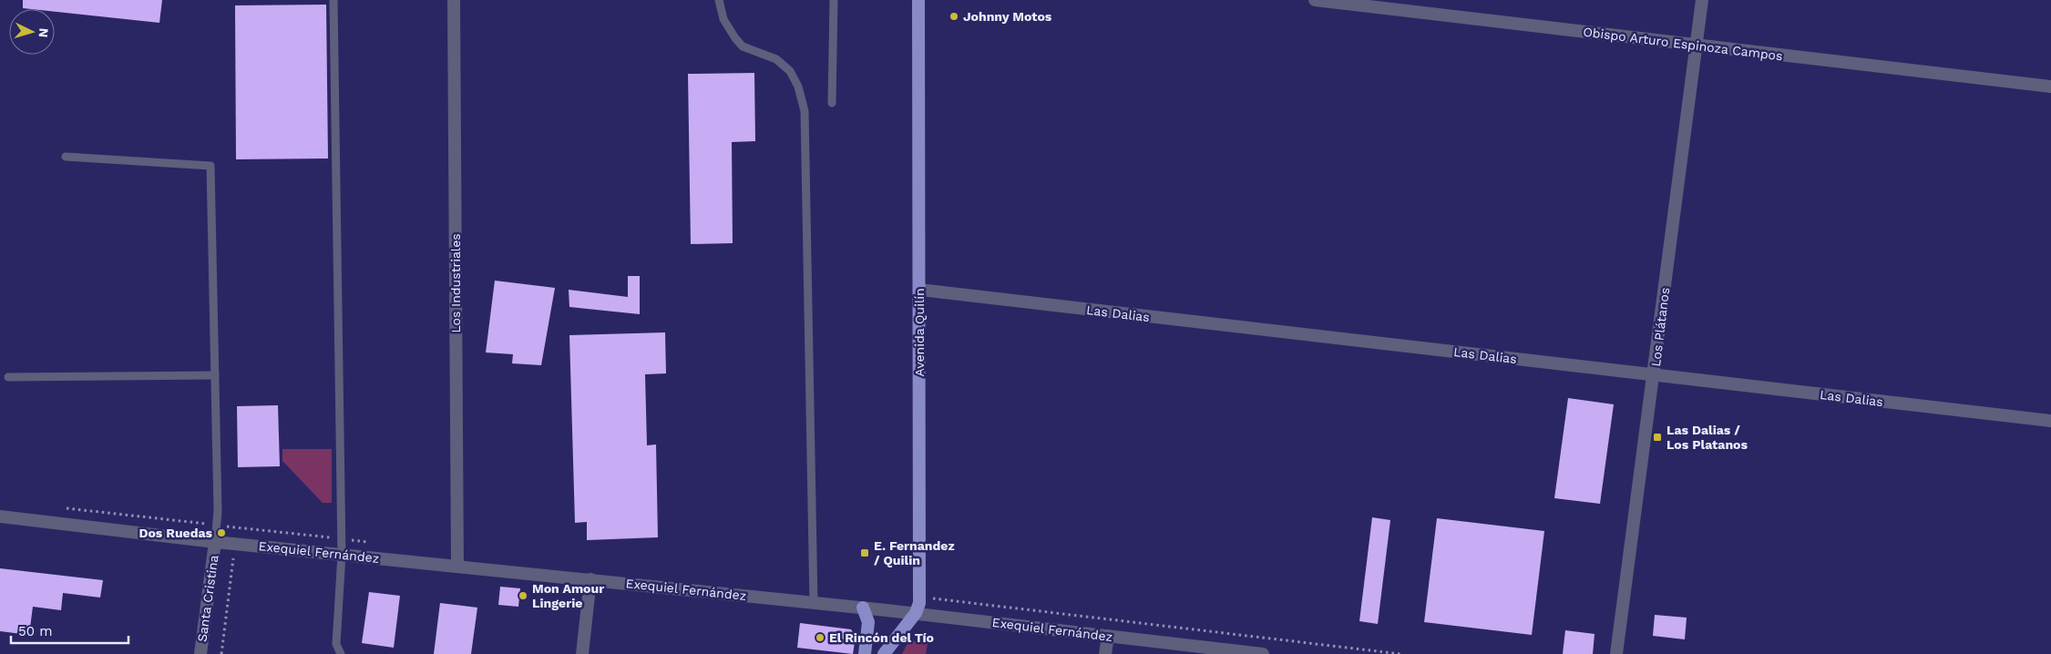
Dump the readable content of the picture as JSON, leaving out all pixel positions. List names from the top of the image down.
{
  "streets": {
    "main road": ["Avenida Quilín"],
    "street": [
      "Obispo Arturo Espinoza Campos",
      "Los Industriales",
      "Las Dalias",
      "Los Plátanos",
      "Exequiel Fernández",
      "Santa Cristina"
    ]
  },
  "crossings": [
    ["Obispo Arturo Espinoza Campos", "Los Plátanos"],
    ["Los Industriales", "Exequiel Fernández"],
    ["Las Dalias", "Los Plátanos"],
    ["Las Dalias", "Avenida Quilín"],
    ["Avenida Quilín", "Exequiel Fernández"],
    ["Exequiel Fernández", "Santa Cristina"]
  ],
  "places": {
    "other": [
      "Johnny Motos",
      "Dos Ruedas",
      "Mon Amour Lingerie",
      "El Rincón del Tío"
    ],
    "transit": ["Las Dalias / Los Platanos", "E. Fernandez / Quilin"]
  },
  "scale_bar": "50 m",
  "north": "right"
}
